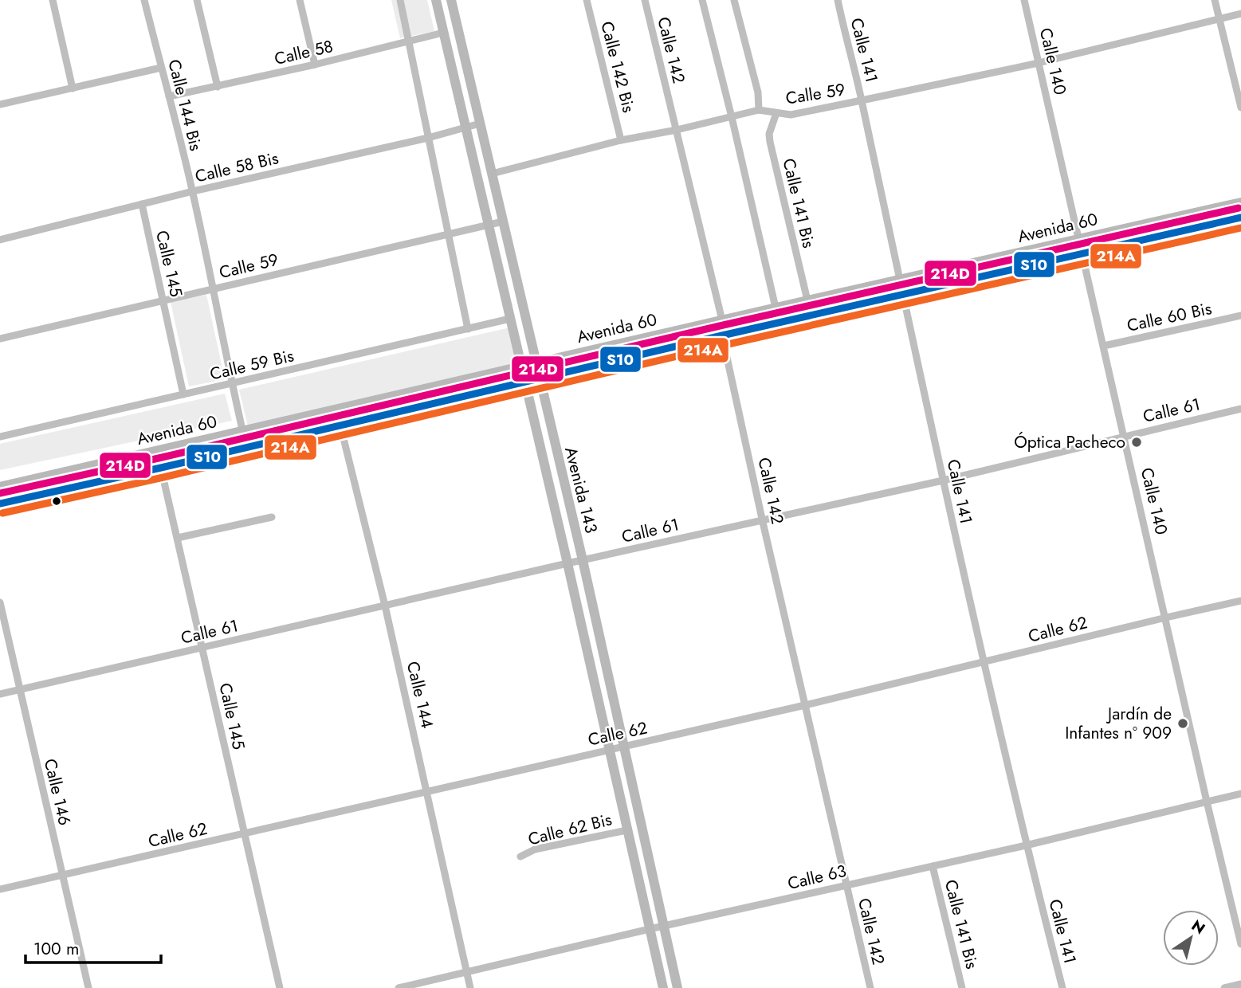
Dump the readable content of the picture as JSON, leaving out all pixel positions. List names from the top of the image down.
{
  "streets": {
    "main road": ["Avenida 60", "Avenida 143"],
    "street": [
      "Calle 142",
      "Calle 141",
      "Calle 58",
      "Calle 140",
      "Calle 142 Bis",
      "Calle 59",
      "Calle 144 Bis",
      "Calle 58 Bis",
      "Calle 141 Bis",
      "Calle 145",
      "Calle 60 Bis",
      "Calle 59 Bis",
      "Calle 61",
      "Calle 62",
      "Calle 144",
      "Calle 146",
      "Calle 62 Bis",
      "Calle 63"
    ]
  },
  "crossings": [
    ["Calle 142", "Calle 59"],
    ["Calle 142", "Avenida 60"],
    ["Calle 142", "Calle 61"],
    ["Calle 142", "Calle 62"],
    ["Calle 142", "Calle 63"],
    ["Calle 141", "Calle 59"],
    ["Calle 141", "Avenida 60"],
    ["Calle 141", "Calle 61"],
    ["Calle 141", "Calle 62"],
    ["Calle 141", "Calle 63"],
    ["Calle 58", "Calle 144 Bis"],
    ["Calle 58", "Avenida 143"],
    ["Calle 140", "Calle 59"],
    ["Calle 140", "Avenida 60"],
    ["Calle 140", "Calle 60 Bis"],
    ["Calle 140", "Calle 61"],
    ["Calle 140", "Calle 62"],
    ["Calle 140", "Calle 63"],
    ["Calle 142 Bis", "Calle 59"],
    ["Calle 59", "Calle 144 Bis"],
    ["Calle 59", "Calle 141 Bis"],
    ["Calle 59", "Calle 145"],
    ["Calle 59", "Avenida 143"],
    ["Calle 144 Bis", "Calle 58 Bis"],
    ["Calle 144 Bis", "Avenida 60"],
    ["Calle 144 Bis", "Calle 59 Bis"],
    ["Calle 58 Bis", "Calle 145"],
    ["Calle 58 Bis", "Avenida 143"],
    ["Calle 141 Bis", "Avenida 60"],
    ["Calle 141 Bis", "Calle 63"],
    ["Avenida 60", "Calle 145"],
    ["Avenida 60", "Avenida 143"],
    ["Avenida 60", "Calle 144"],
    ["Calle 145", "Calle 59 Bis"],
    ["Calle 145", "Calle 61"],
    ["Calle 145", "Calle 62"],
    ["Calle 59 Bis", "Avenida 143"],
    ["Calle 61", "Avenida 143"],
    ["Calle 61", "Calle 144"],
    ["Calle 61", "Calle 146"],
    ["Avenida 143", "Calle 62"],
    ["Avenida 143", "Calle 62 Bis"],
    ["Avenida 143", "Calle 63"],
    ["Calle 62", "Calle 144"],
    ["Calle 62", "Calle 146"],
    ["Calle 144", "Calle 63"]
  ],
  "places": ["Óptica Pacheco", "Jardín de Infantes n° 909"],
  "lines": ["transit line 214D", "transit line S10", "transit line 214A"],
  "scale_bar": "100 m",
  "north": "top right"
}
